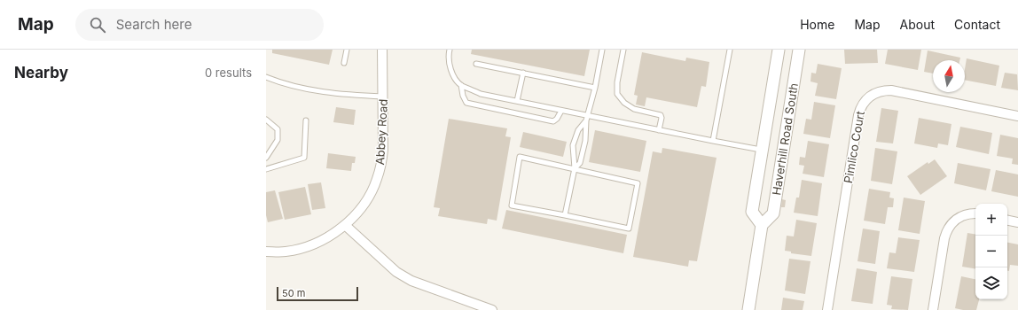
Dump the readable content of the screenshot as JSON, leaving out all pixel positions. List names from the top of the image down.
{
  "streets": {
    "street": ["Abbey Road", "Haverhill Road South", "Pimlico Court"]
  },
  "scale_bar": "50 m",
  "north": "top",
  "page": {
    "header": "Map",
    "search": "Search here",
    "nav": [
      "Home",
      "Map",
      "About",
      "Contact"
    ],
    "heading": ["Nearby", "0 results"],
    "map_buttons": ["+", "−"],
    "scale": "50 m"
  }
}
